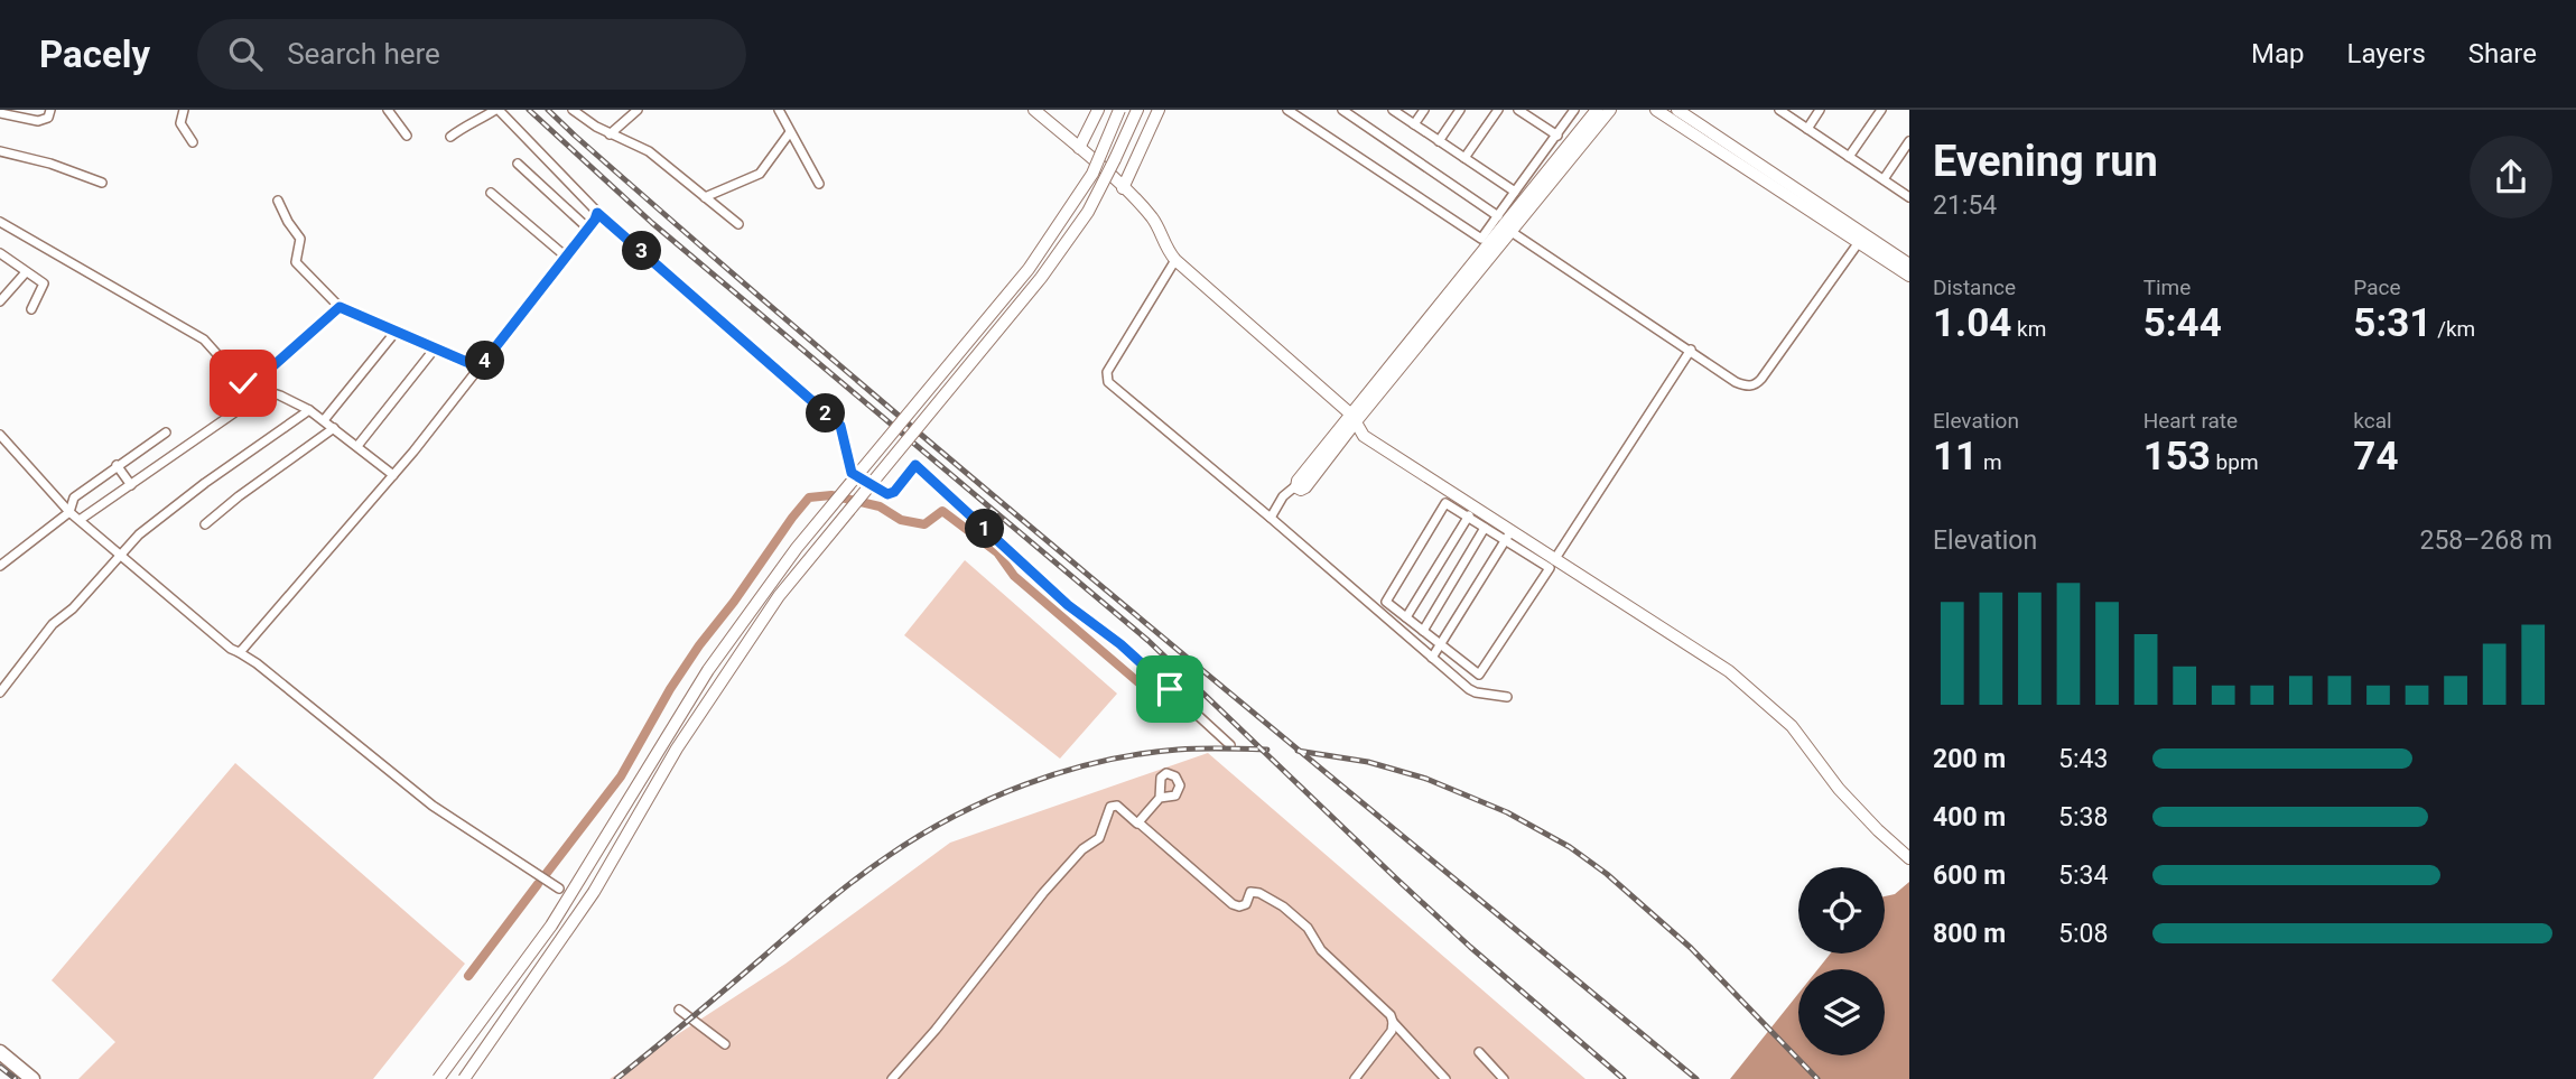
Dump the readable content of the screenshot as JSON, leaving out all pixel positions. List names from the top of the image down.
{
  "page": {
    "header": "Pacely",
    "search": "Search here",
    "nav": ["Map", "Layers", "Share"],
    "heading": ["Evening run", "21:54"],
    "pins": [
      "3",
      "4",
      "2",
      "1"
    ],
    "stats": [
      ["Distance", "1.04 km"],
      ["Time", "5:44"],
      ["Pace", "5:31 /km"],
      ["Elevation", "11 m"],
      ["Heart rate", "153 bpm"],
      ["kcal", "74"]
    ],
    "chart": ["Elevation", "258–268 m"],
    "list": [
      {
        "name": "200 m",
        "note": "5:43"
      },
      {
        "name": "400 m",
        "note": "5:38"
      },
      {
        "name": "600 m",
        "note": "5:34"
      },
      {
        "name": "800 m",
        "note": "5:08"
      }
    ]
  }
}
